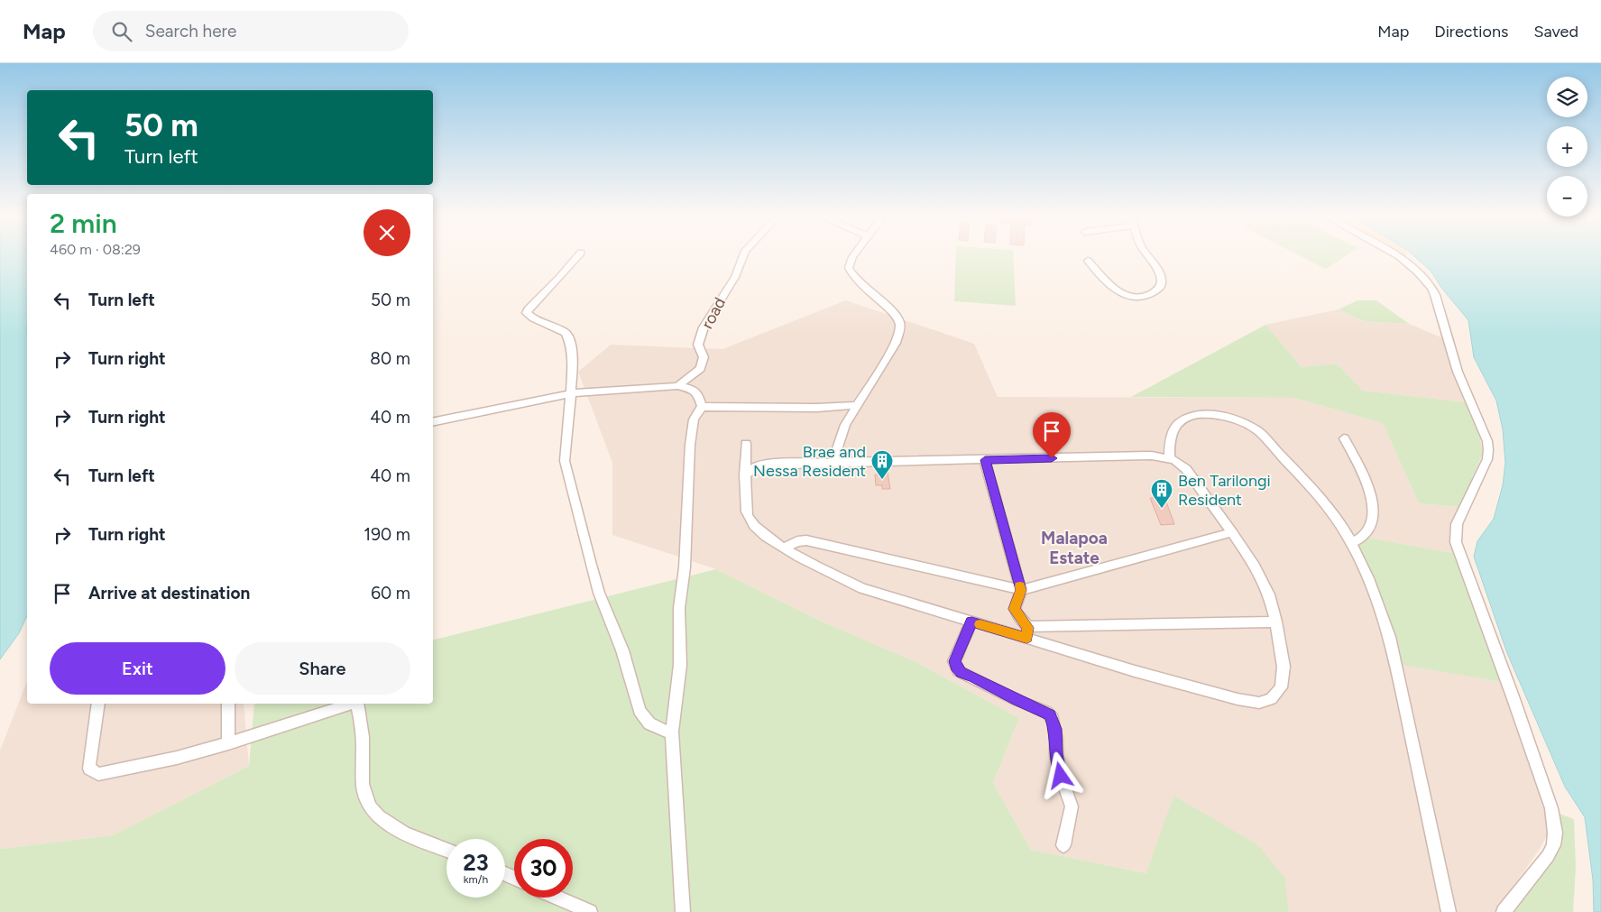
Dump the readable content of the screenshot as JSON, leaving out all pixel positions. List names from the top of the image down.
{
  "streets": {
    "street": ["road"]
  },
  "districts": ["Malapoa Estate"],
  "places": {
    "building": ["Brae and Nessa Resident", "Ben Tarilongi Resident"]
  },
  "page": {
    "header": "Map",
    "search": "Search here",
    "nav": ["Map", "Directions", "Saved"],
    "map_buttons": ["+", "−"],
    "turn": ["50 m", "Turn left"],
    "heading": ["2 min", "460 m · 08:29"],
    "list": [
      {
        "name": "Turn left",
        "value": "50 m"
      },
      {
        "name": "Turn right",
        "value": "80 m"
      },
      {
        "name": "Turn right",
        "value": "40 m"
      },
      {
        "name": "Turn left",
        "value": "40 m"
      },
      {
        "name": "Turn right",
        "value": "190 m"
      },
      {
        "name": "Arrive at destination",
        "value": "60 m"
      }
    ],
    "buttons": ["Exit", "Share"],
    "speed": "23 km/h",
    "limit": "30"
  }
}
